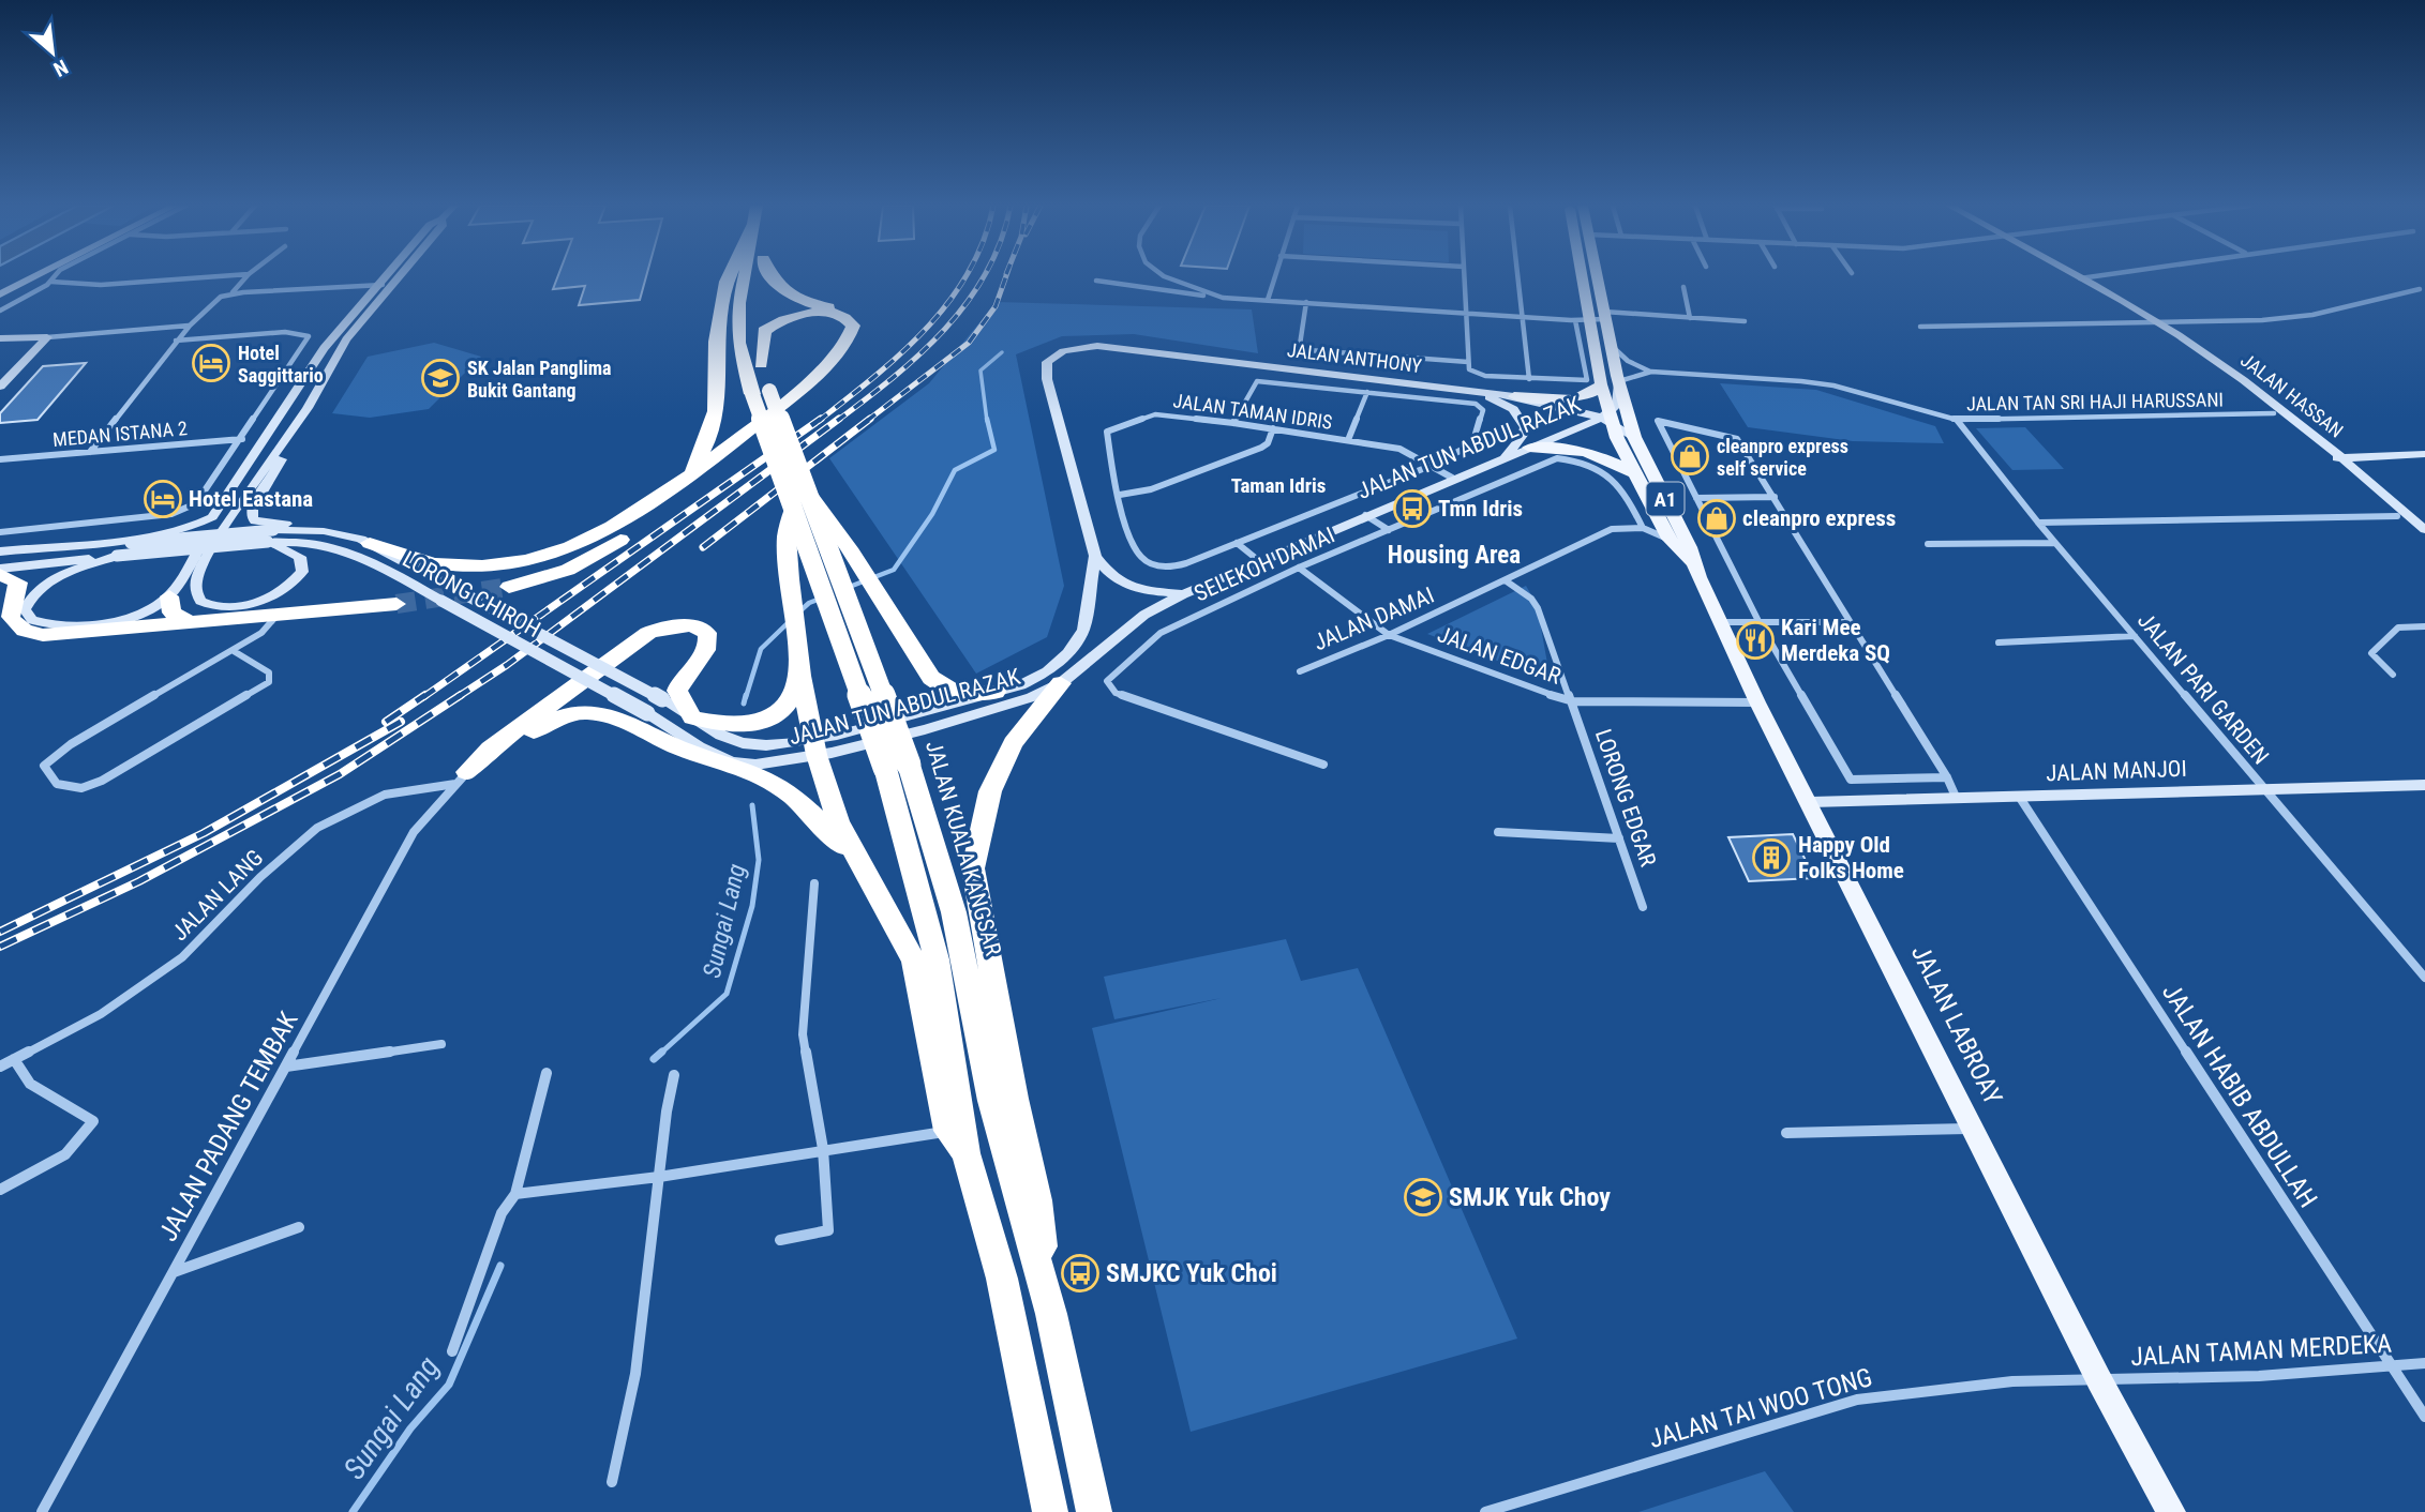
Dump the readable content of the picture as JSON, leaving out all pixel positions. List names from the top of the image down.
{
  "streets": {
    "highway": ["JALAN KUALA KANGSAR"],
    "main road": [
      "JALAN ANTHONY",
      "JALAN HASSAN",
      "JALAN TUN ABDUL RAZAK",
      "A1",
      "LORONG CHIROH",
      "JALAN MANJOI",
      "JALAN LABROAY"
    ],
    "street": [
      "JALAN TAN SRI HAJI HARUSSANI",
      "JALAN TAMAN IDRIS",
      "MEDAN ISTANA 2",
      "SELEKOH DAMAI",
      "JALAN DAMAI",
      "JALAN EDGAR",
      "JALAN PARI GARDEN",
      "LORONG EDGAR",
      "JALAN LANG",
      "JALAN HABIB ABDULLAH",
      "JALAN PADANG TEMBAK",
      "JALAN TAMAN MERDEKA",
      "JALAN TAI WOO TONG"
    ]
  },
  "crossings": [
    ["JALAN ANTHONY", "JALAN TUN ABDUL RAZAK"],
    ["JALAN HASSAN", "JALAN TAN SRI HAJI HARUSSANI"],
    ["JALAN TAN SRI HAJI HARUSSANI", "JALAN TUN ABDUL RAZAK"],
    ["JALAN TAN SRI HAJI HARUSSANI", "JALAN PARI GARDEN"],
    ["JALAN TAMAN IDRIS", "JALAN TUN ABDUL RAZAK"],
    ["JALAN TUN ABDUL RAZAK", "LORONG CHIROH"],
    ["JALAN TUN ABDUL RAZAK", "JALAN DAMAI"],
    ["JALAN TUN ABDUL RAZAK", "JALAN LABROAY"],
    ["SELEKOH DAMAI", "JALAN DAMAI"],
    ["SELEKOH DAMAI", "JALAN EDGAR"],
    ["JALAN DAMAI", "JALAN EDGAR"],
    ["JALAN DAMAI", "LORONG EDGAR"],
    ["JALAN EDGAR", "LORONG EDGAR"],
    ["JALAN EDGAR", "JALAN LABROAY"],
    ["JALAN PARI GARDEN", "JALAN MANJOI"],
    ["JALAN MANJOI", "JALAN LABROAY"],
    ["JALAN MANJOI", "JALAN HABIB ABDULLAH"],
    ["JALAN LANG", "JALAN PADANG TEMBAK"],
    ["JALAN LABROAY", "JALAN TAMAN MERDEKA"],
    ["JALAN LABROAY", "JALAN TAI WOO TONG"],
    ["JALAN HABIB ABDULLAH", "JALAN TAMAN MERDEKA"],
    ["JALAN TAMAN MERDEKA", "JALAN TAI WOO TONG"]
  ],
  "districts": ["Taman Idris", "Housing Area"],
  "water": ["Sungai Lang"],
  "places": {
    "hotel": ["Hotel Saggittario", "Hotel Eastana"],
    "school or university": ["SK Jalan Panglima Bukit Gantang", "SMJK Yuk Choy"],
    "shop": ["cleanpro express self service", "cleanpro express"],
    "bus stop": ["Tmn Idris", "SMJKC Yuk Choi"],
    "restaurant": ["Kari Mee Merdeka SQ"],
    "building": ["Happy Old Folks Home"]
  },
  "north": "bottom right"
}
